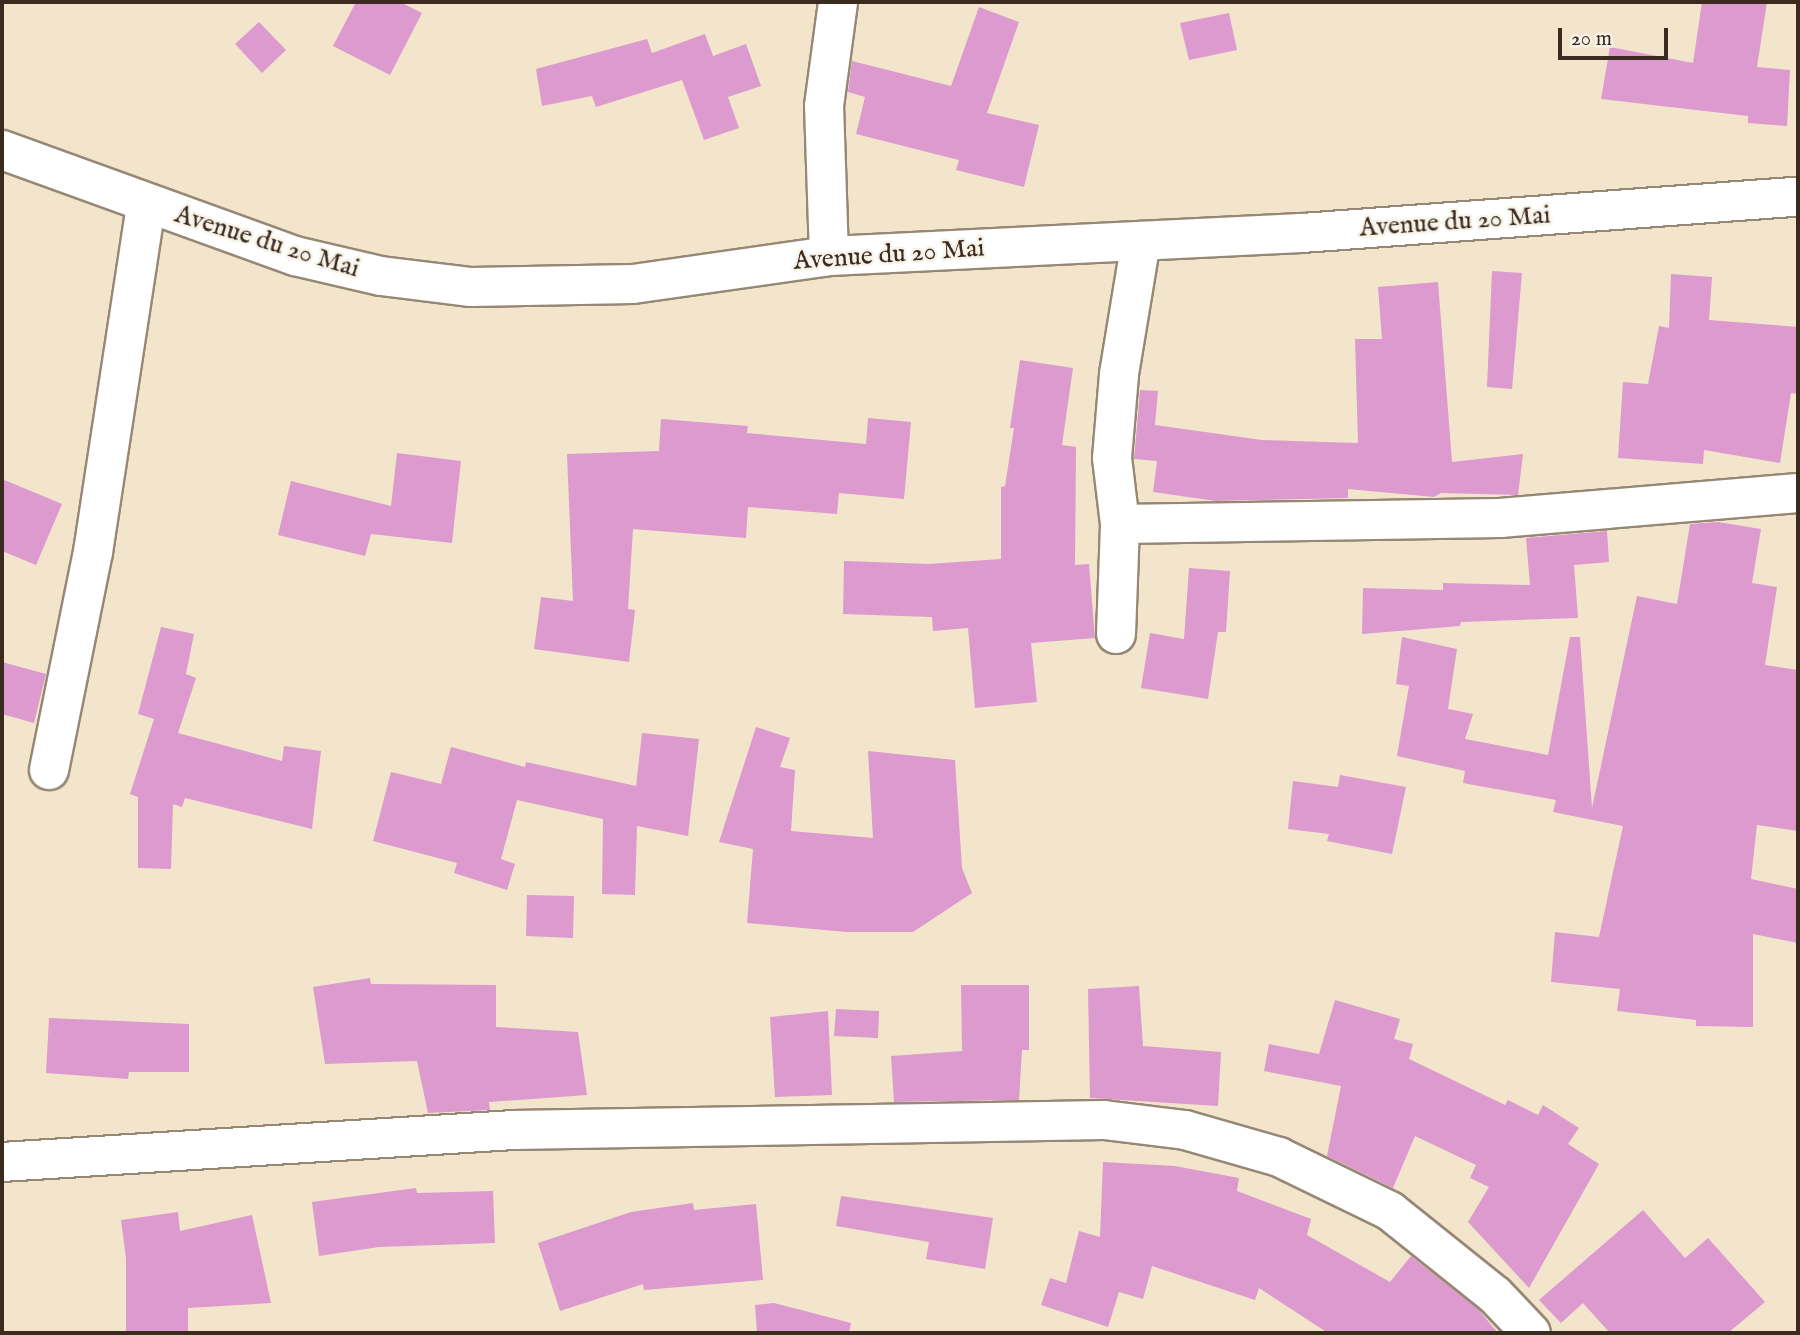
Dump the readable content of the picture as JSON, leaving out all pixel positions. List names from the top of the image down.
{
  "streets": {
    "street": ["Avenue du 20 Mai"]
  },
  "scale_bar": "20 m"
}
